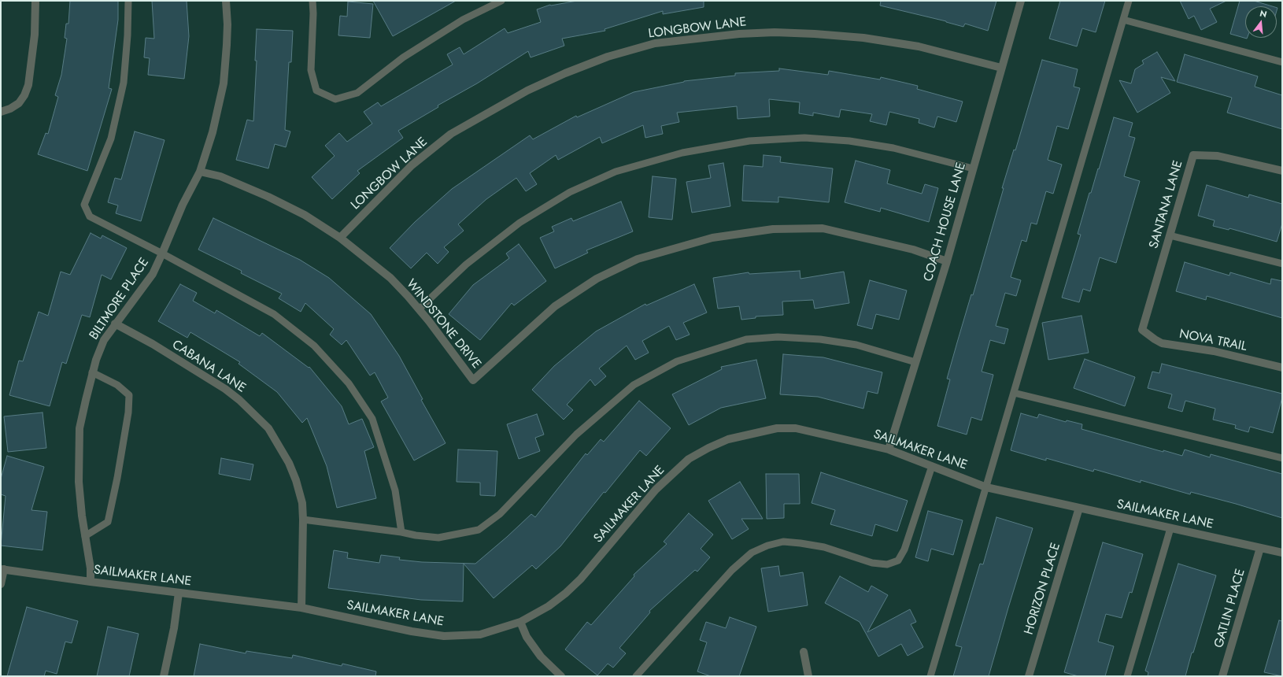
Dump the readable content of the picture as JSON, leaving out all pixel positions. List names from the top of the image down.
{
  "streets": {
    "street": [
      "LONGBOW LANE",
      "SANTANA LANE",
      "COACH HOUSE LANE",
      "BILTMORE PLACE",
      "WINDSTONE DRIVE",
      "NOVA TRAIL",
      "CABANA LANE",
      "SAILMAKER LANE",
      "HORIZON PLACE",
      "GATLIN PLACE"
    ]
  },
  "crossings": [
    ["LONGBOW LANE", "COACH HOUSE LANE"],
    ["LONGBOW LANE", "WINDSTONE DRIVE"],
    ["SANTANA LANE", "NOVA TRAIL"],
    ["COACH HOUSE LANE", "WINDSTONE DRIVE"],
    ["COACH HOUSE LANE", "SAILMAKER LANE"],
    ["BILTMORE PLACE", "WINDSTONE DRIVE"],
    ["BILTMORE PLACE", "CABANA LANE"],
    ["BILTMORE PLACE", "SAILMAKER LANE"],
    ["CABANA LANE", "SAILMAKER LANE"],
    ["SAILMAKER LANE", "HORIZON PLACE"],
    ["SAILMAKER LANE", "GATLIN PLACE"]
  ],
  "north": "top"
}
